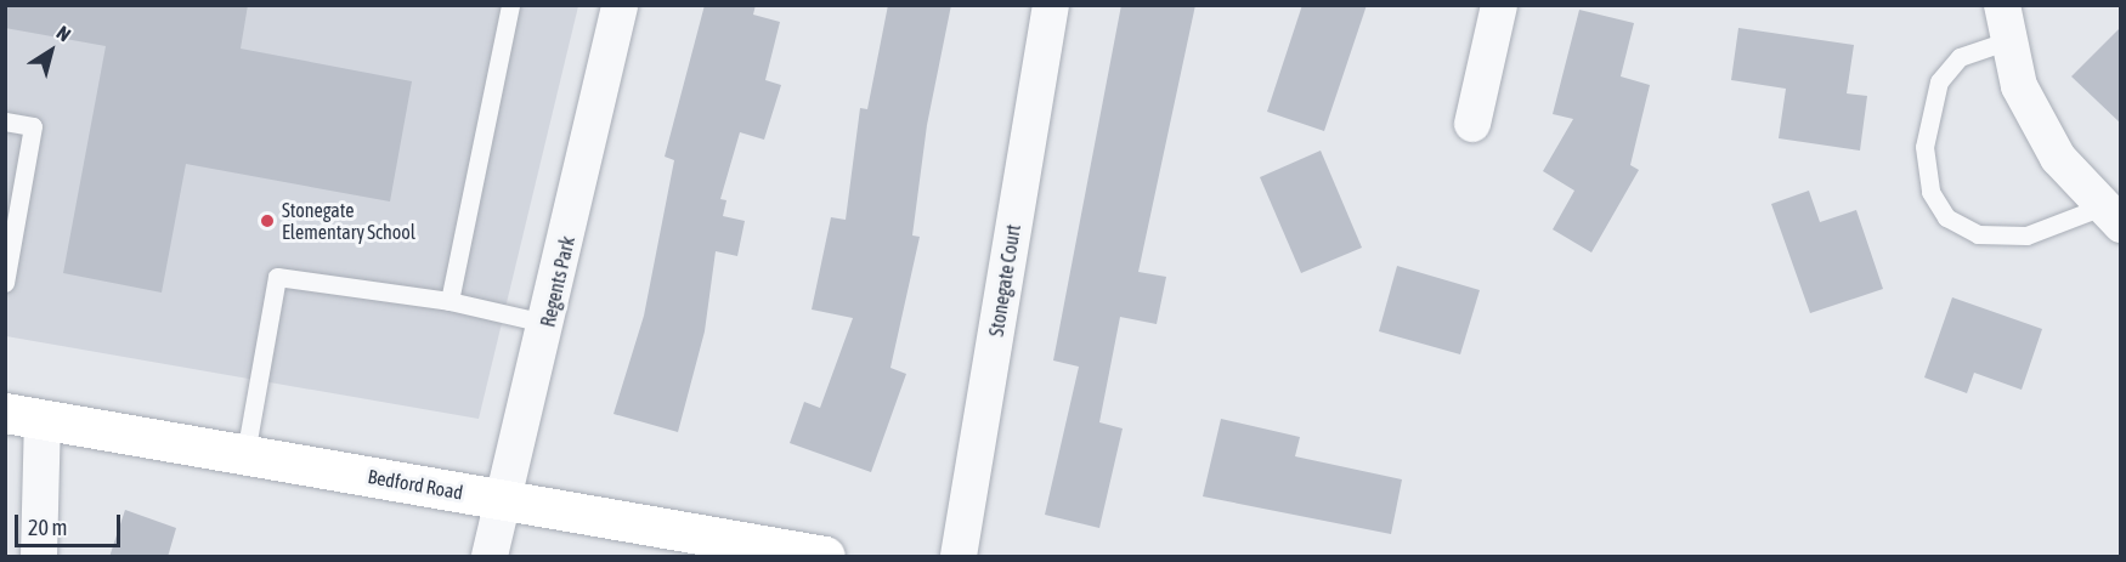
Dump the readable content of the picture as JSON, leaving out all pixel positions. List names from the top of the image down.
{
  "streets": {
    "main road": ["Bedford Road"],
    "street": ["Stonegate Court", "Regents Park"]
  },
  "crossings": [
    ["Regents Park", "Bedford Road"]
  ],
  "places": ["Stonegate Elementary School"],
  "scale_bar": "20 m",
  "north": "top right"
}
